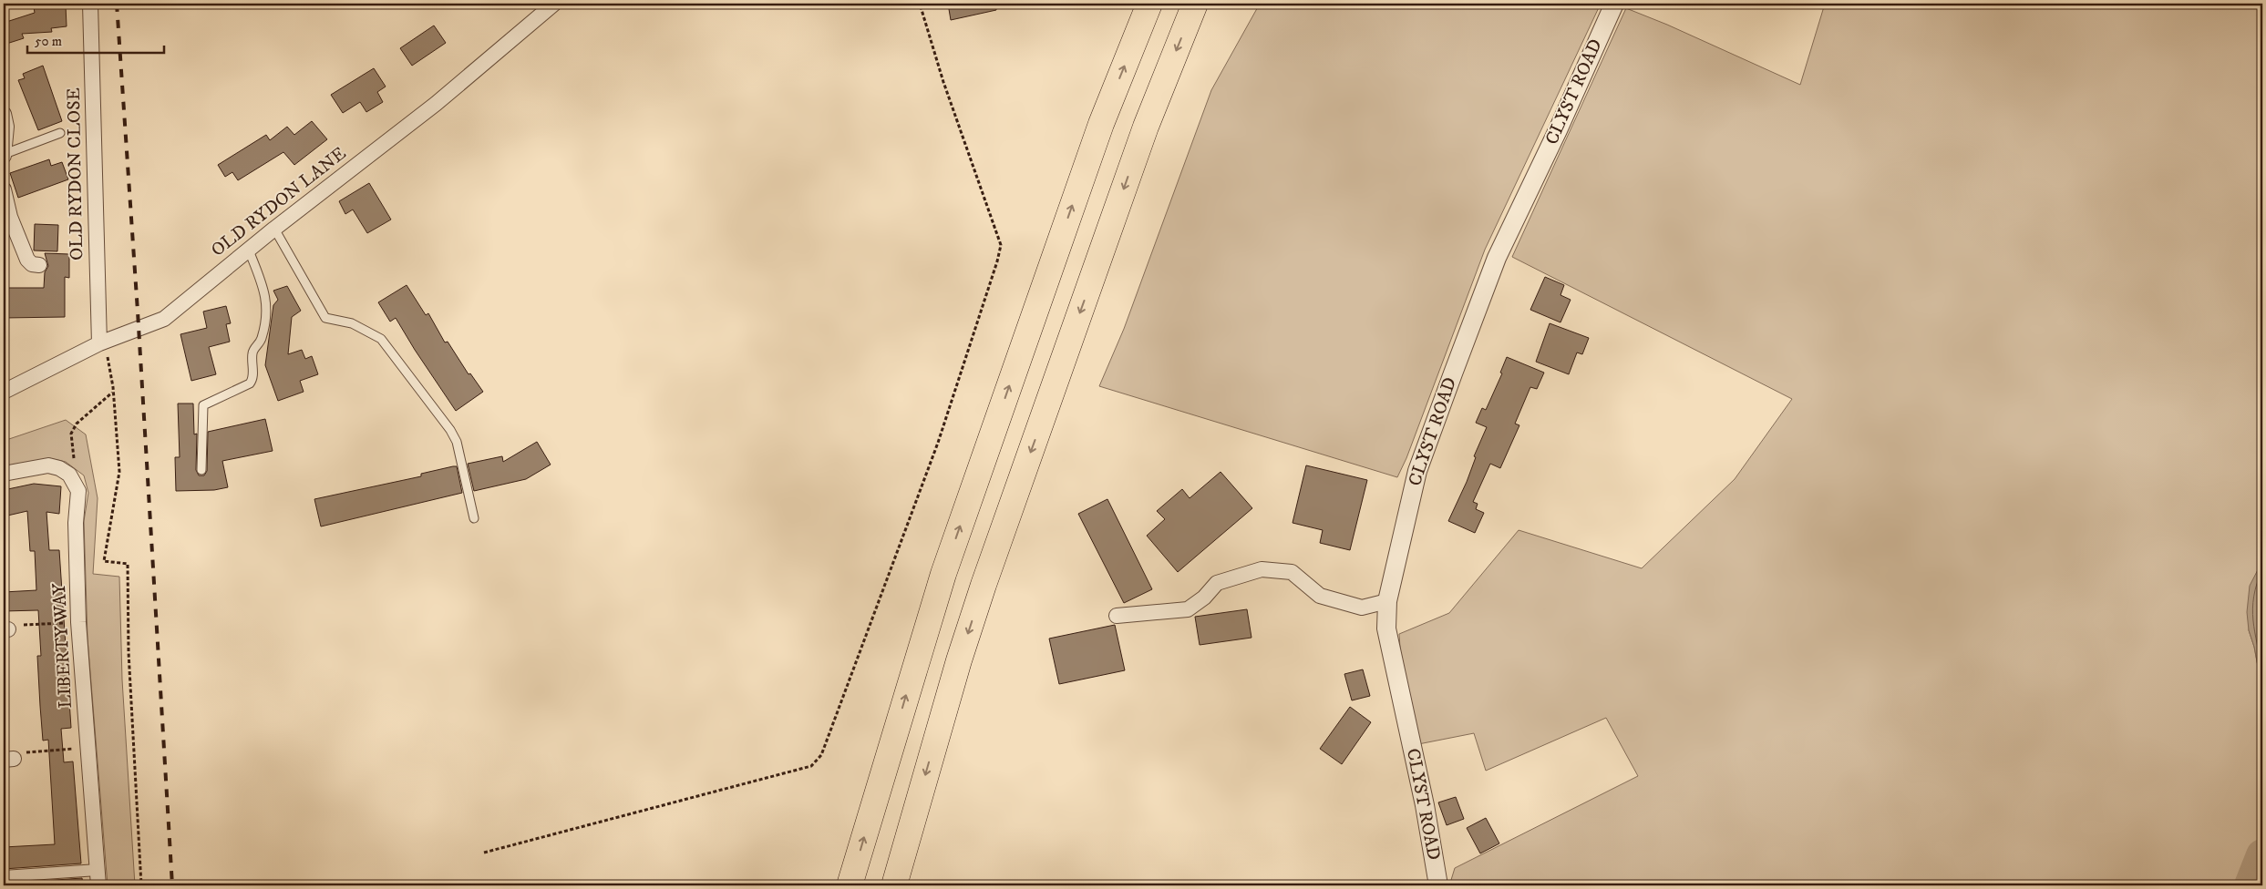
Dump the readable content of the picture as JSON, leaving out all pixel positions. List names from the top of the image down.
{
  "streets": {
    "street": [
      "CLYST ROAD",
      "OLD RYDON CLOSE",
      "OLD RYDON LANE",
      "LIBERTY WAY"
    ]
  },
  "crossings": [
    ["OLD RYDON CLOSE", "OLD RYDON LANE"]
  ],
  "scale_bar": "50 m"
}
